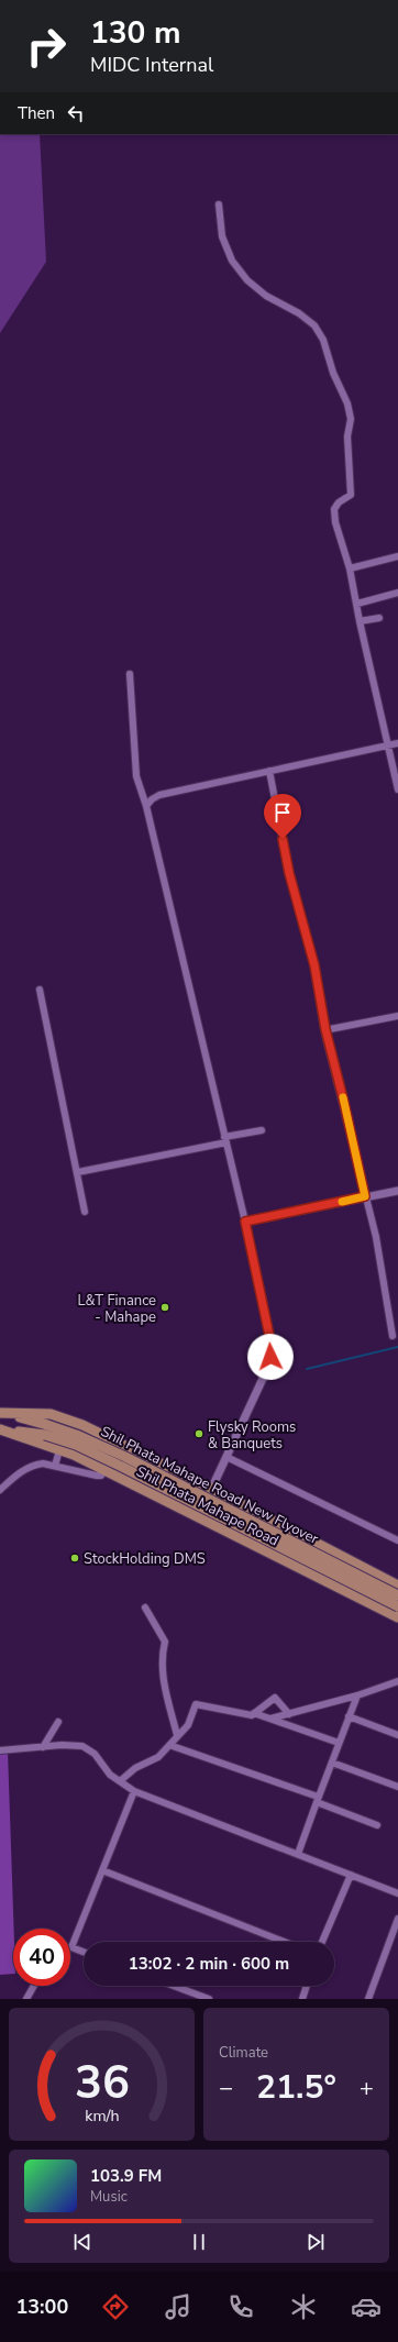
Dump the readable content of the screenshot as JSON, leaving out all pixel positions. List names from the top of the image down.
{
  "streets": {
    "main road": ["Shil Phata Mahape Road New Flyover", "Shil Phata Mahape Road"]
  },
  "crossings": [
    ["Shil Phata Mahape Road New Flyover", "Shil Phata Mahape Road"]
  ],
  "places": ["L&T Finance - Mahape", "Flysky Rooms & Banquets", "StockHolding DMS"],
  "page": {
    "turn": ["130 m", "MIDC Internal"],
    "then": "Then",
    "limit": "40",
    "trip": "13:02 · 2 min · 600 m",
    "tile": "Climate",
    "heat": ["−", "21.5°", "+"],
    "song": ["103.9 FM", "Music"],
    "tabs": "13:00",
    "gauge": ["36", "km/h"]
  }
}
